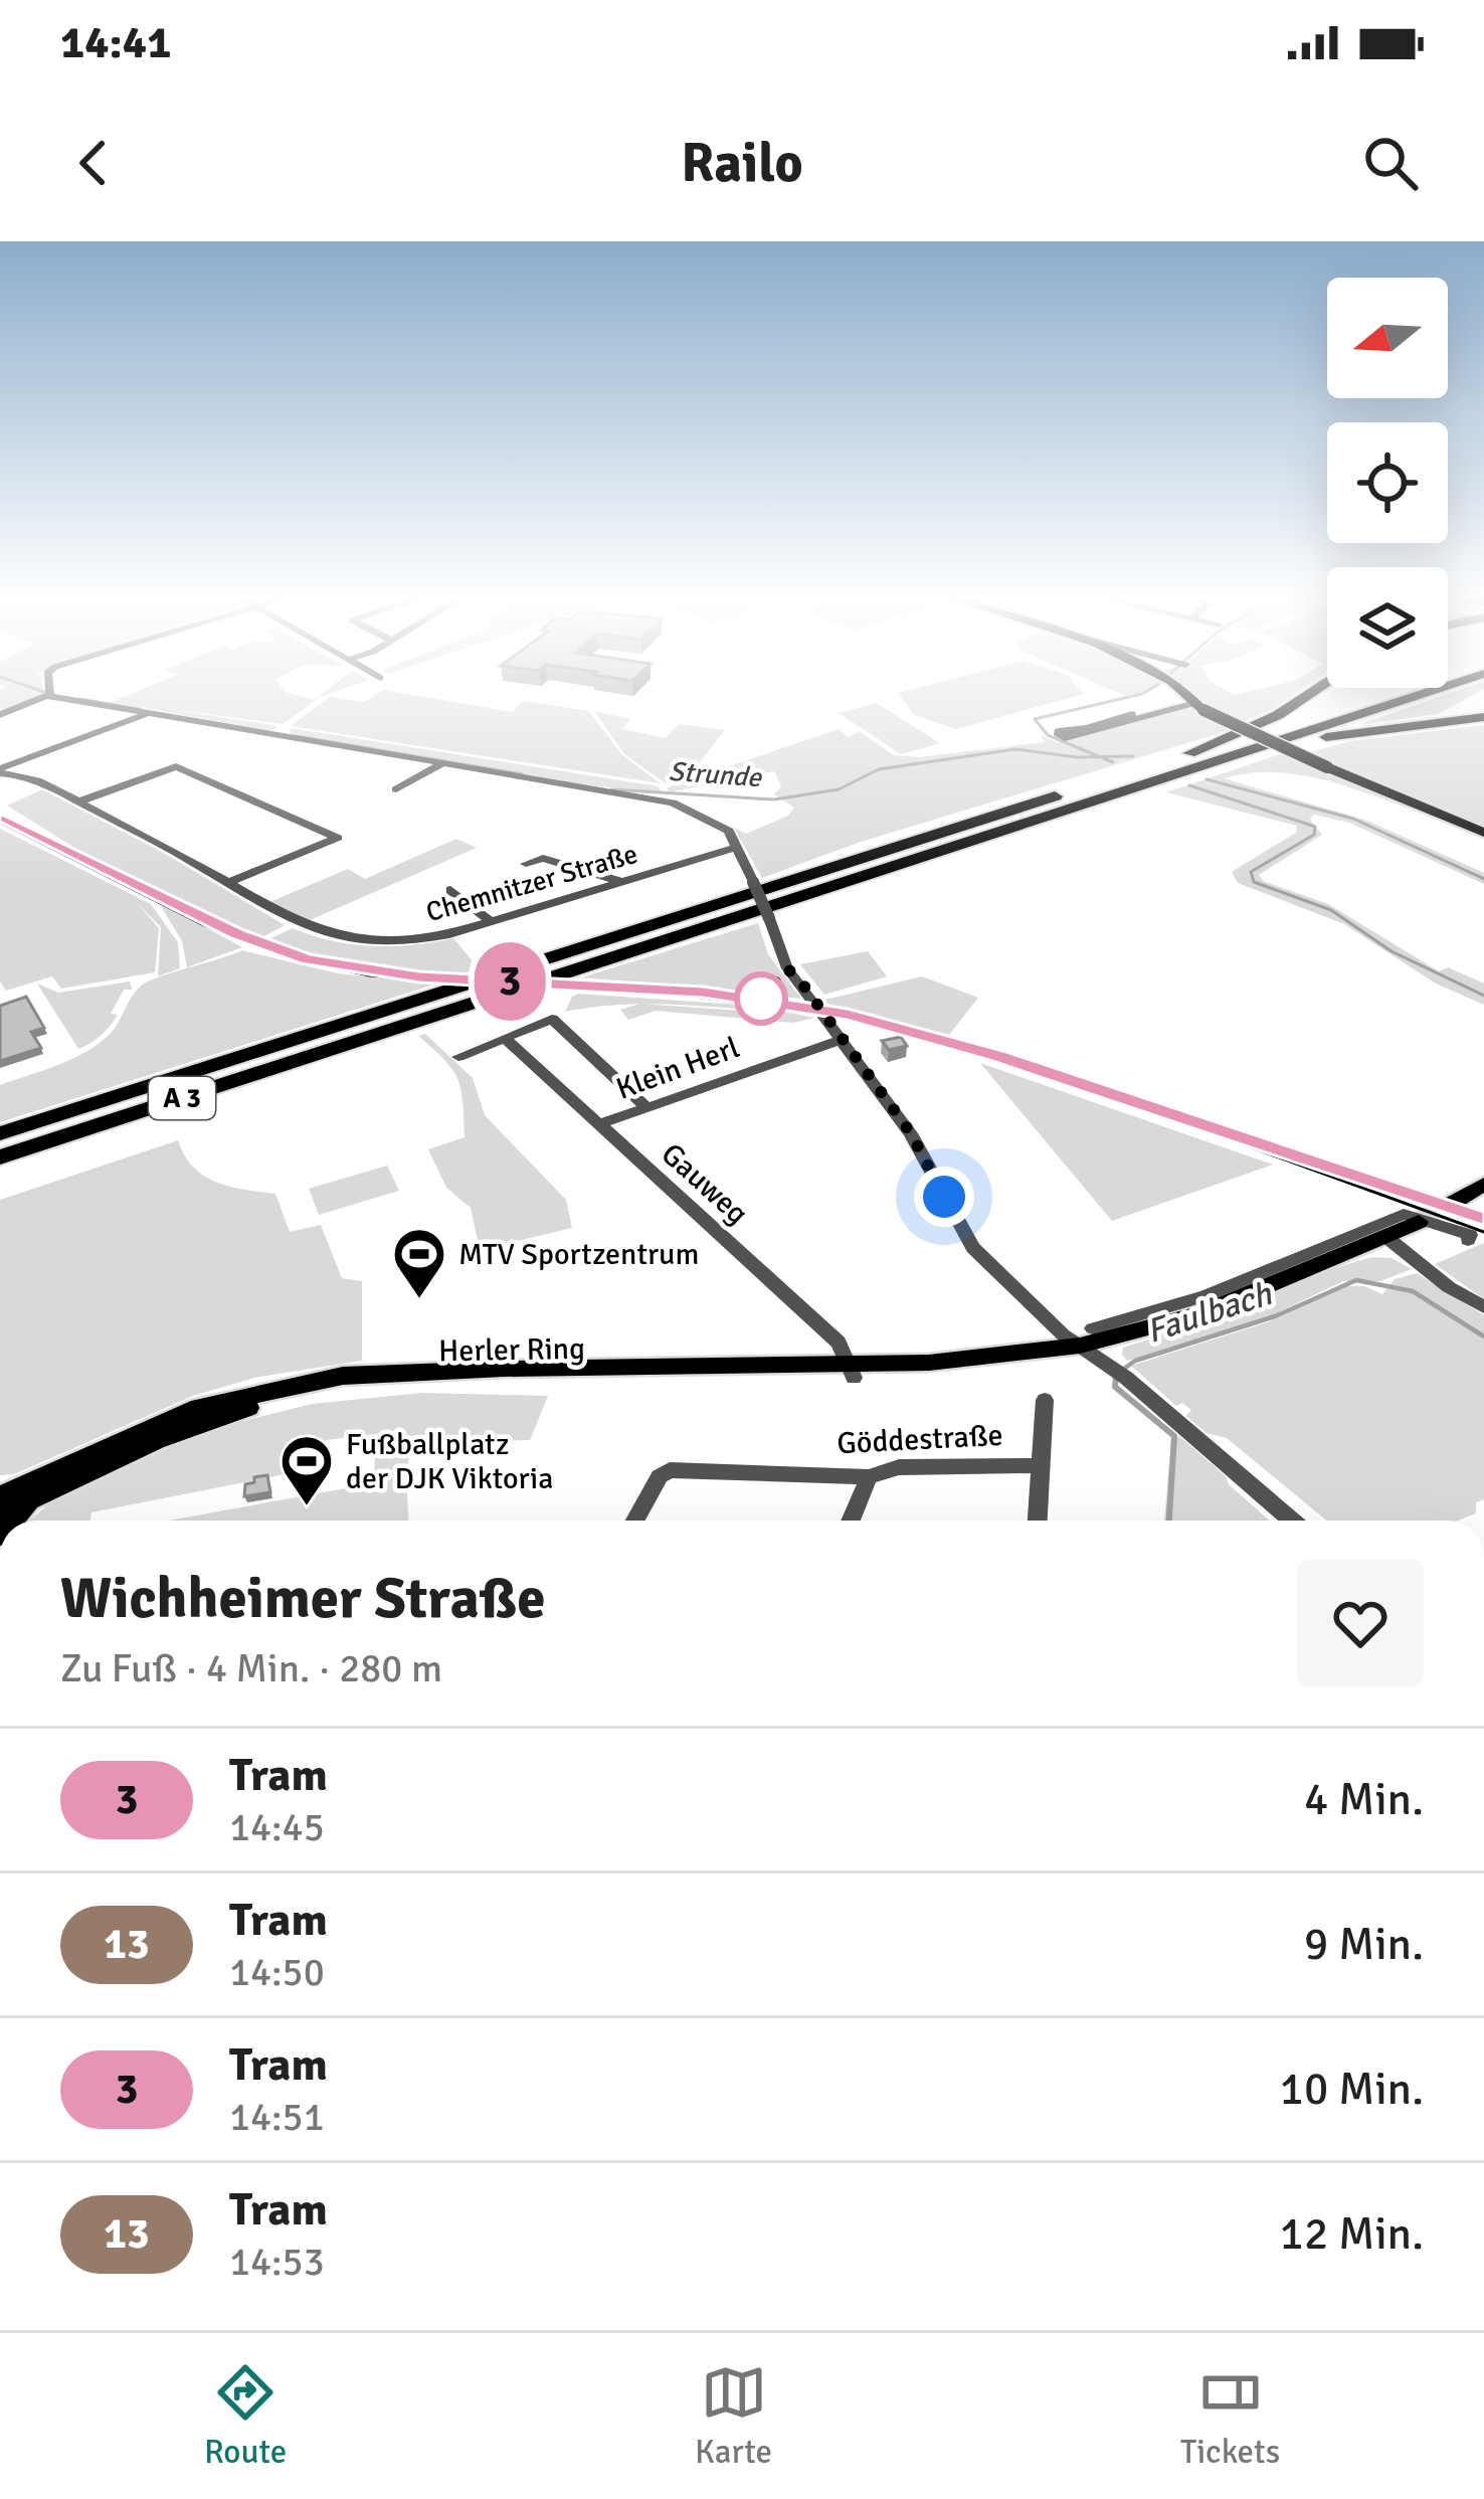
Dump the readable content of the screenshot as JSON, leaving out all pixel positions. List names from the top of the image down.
{
  "streets": {
    "highway": ["A 3"],
    "main road": ["Herler Ring"],
    "street": [
      "Chemnitzer Straße",
      "Klein Herl",
      "Gauweg",
      "Göddestraße"
    ]
  },
  "crossings": [
    ["Klein Herl", "Gauweg"],
    ["Gauweg", "Herler Ring"]
  ],
  "water": ["Strunde", "Faulbach"],
  "places": {
    "sports": ["MTV Sportzentrum", "Fußballplatz der DJK Viktoria"]
  },
  "lines": ["tram line 3"],
  "north": "left",
  "page": {
    "status": "14:41",
    "header": "Railo",
    "on_map": "3",
    "heading": ["Wichheimer Straße", "Zu Fuß · 4 Min. · 280 m"],
    "list": [
      {
        "mark": "3",
        "name": "Tram",
        "note": "14:45",
        "value": "4 Min."
      },
      {
        "mark": "13",
        "name": "Tram",
        "note": "14:50",
        "value": "9 Min."
      },
      {
        "mark": "3",
        "name": "Tram",
        "note": "14:51",
        "value": "10 Min."
      },
      {
        "mark": "13",
        "name": "Tram",
        "note": "14:53",
        "value": "12 Min."
      }
    ],
    "tabs": ["Route", "Karte", "Tickets"]
  }
}
